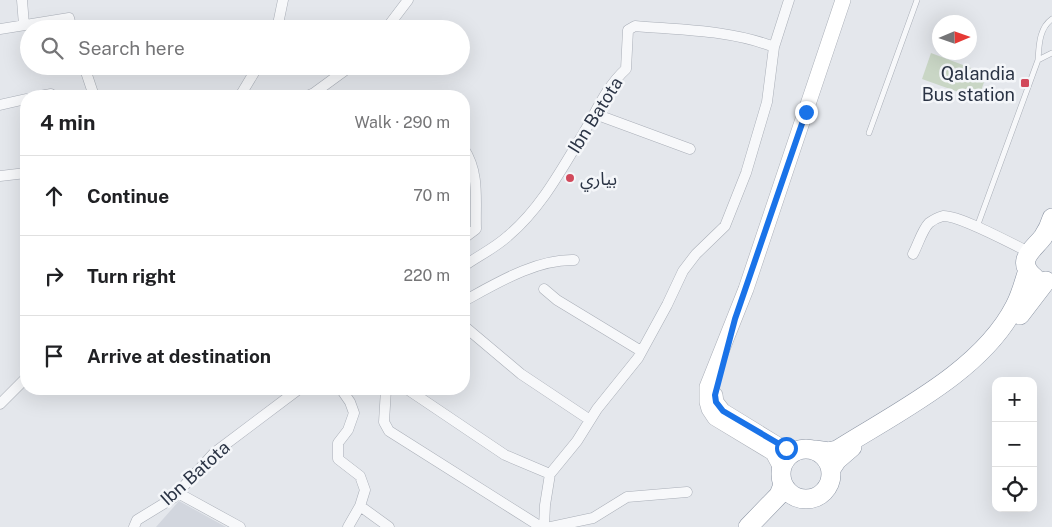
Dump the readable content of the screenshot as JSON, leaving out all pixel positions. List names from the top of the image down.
{
  "streets": {
    "street": ["Ibn Batota"]
  },
  "places": {
    "transit": ["Qalandia Bus station"],
    "other": ["بياري"]
  },
  "north": "right",
  "page": {
    "search": "Search here",
    "heading": ["4 min", "Walk · 290 m"],
    "list": [
      ["Continue", "70 m"],
      ["Turn right", "220 m"],
      "Arrive at destination"
    ],
    "map_buttons": ["+", "−"]
  }
}
